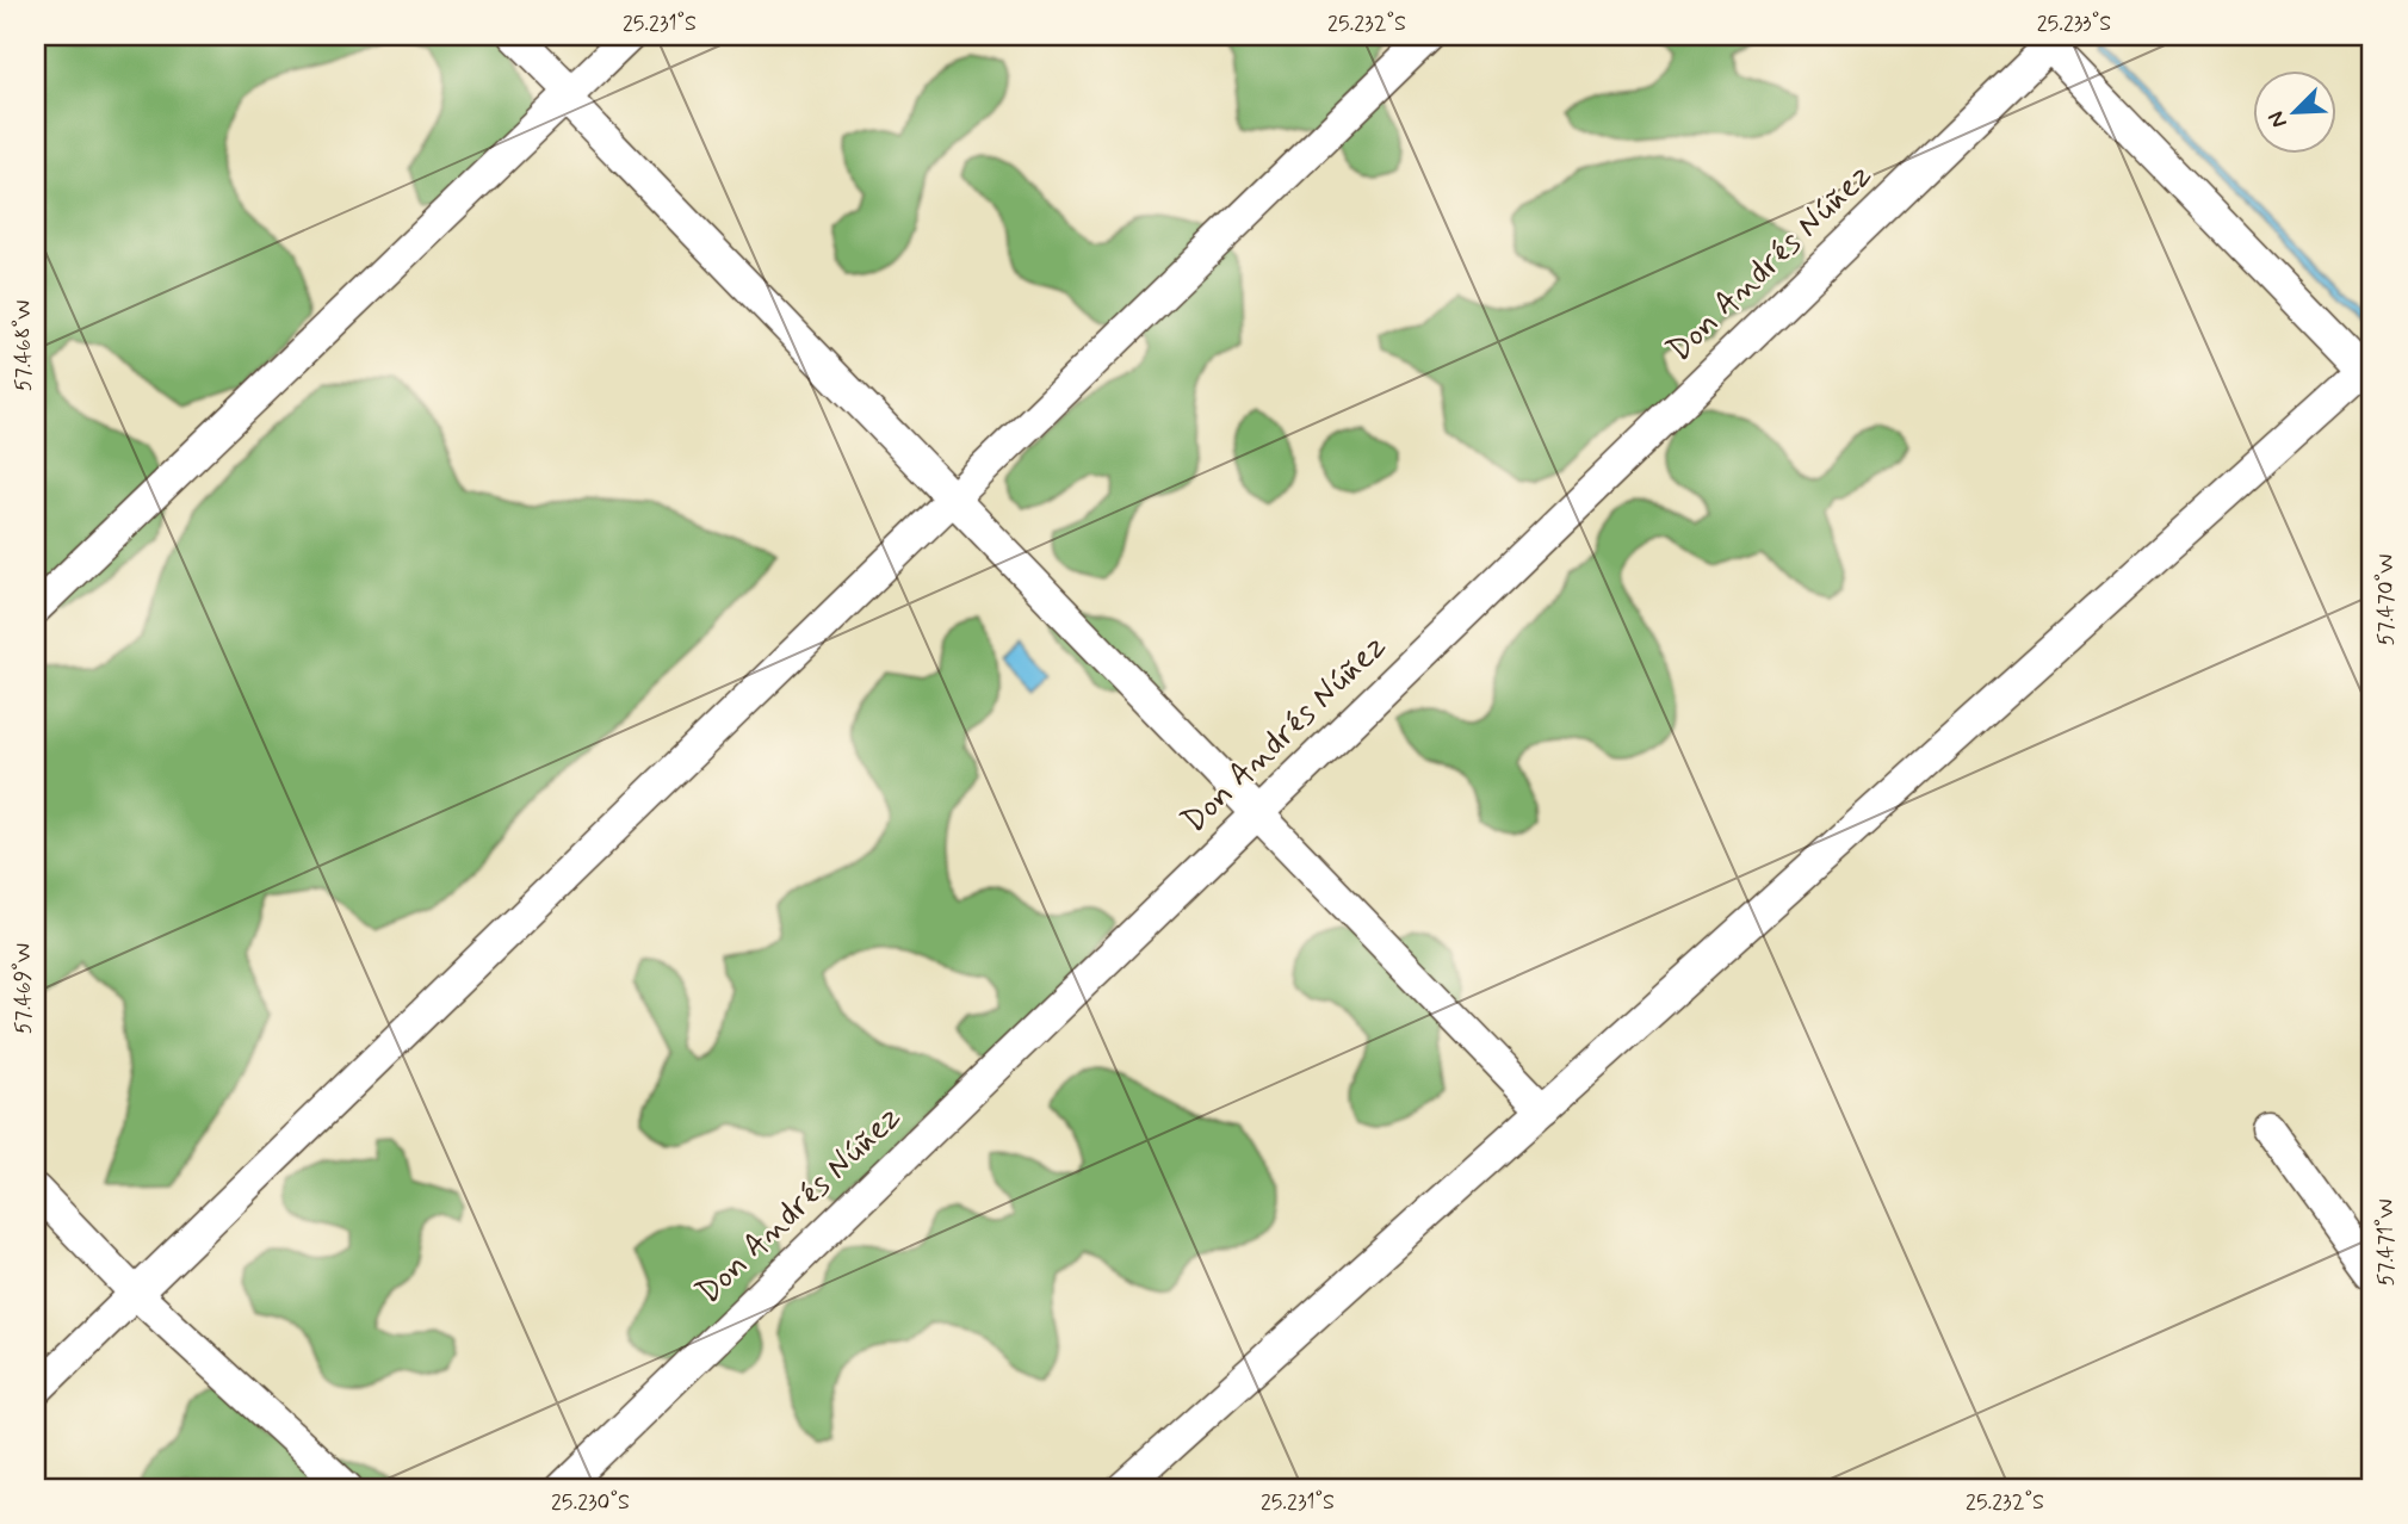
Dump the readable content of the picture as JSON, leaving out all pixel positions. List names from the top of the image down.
{
  "streets": {
    "street": ["Don Andrés Núñez"]
  },
  "north": "bottom left",
  "coordinates": [
    "25.231°S",
    "25.232°S",
    "25.233°S",
    "57.468°W",
    "57.470°W",
    "57.469°W",
    "57.471°W",
    "25.230°S"
  ]
}
